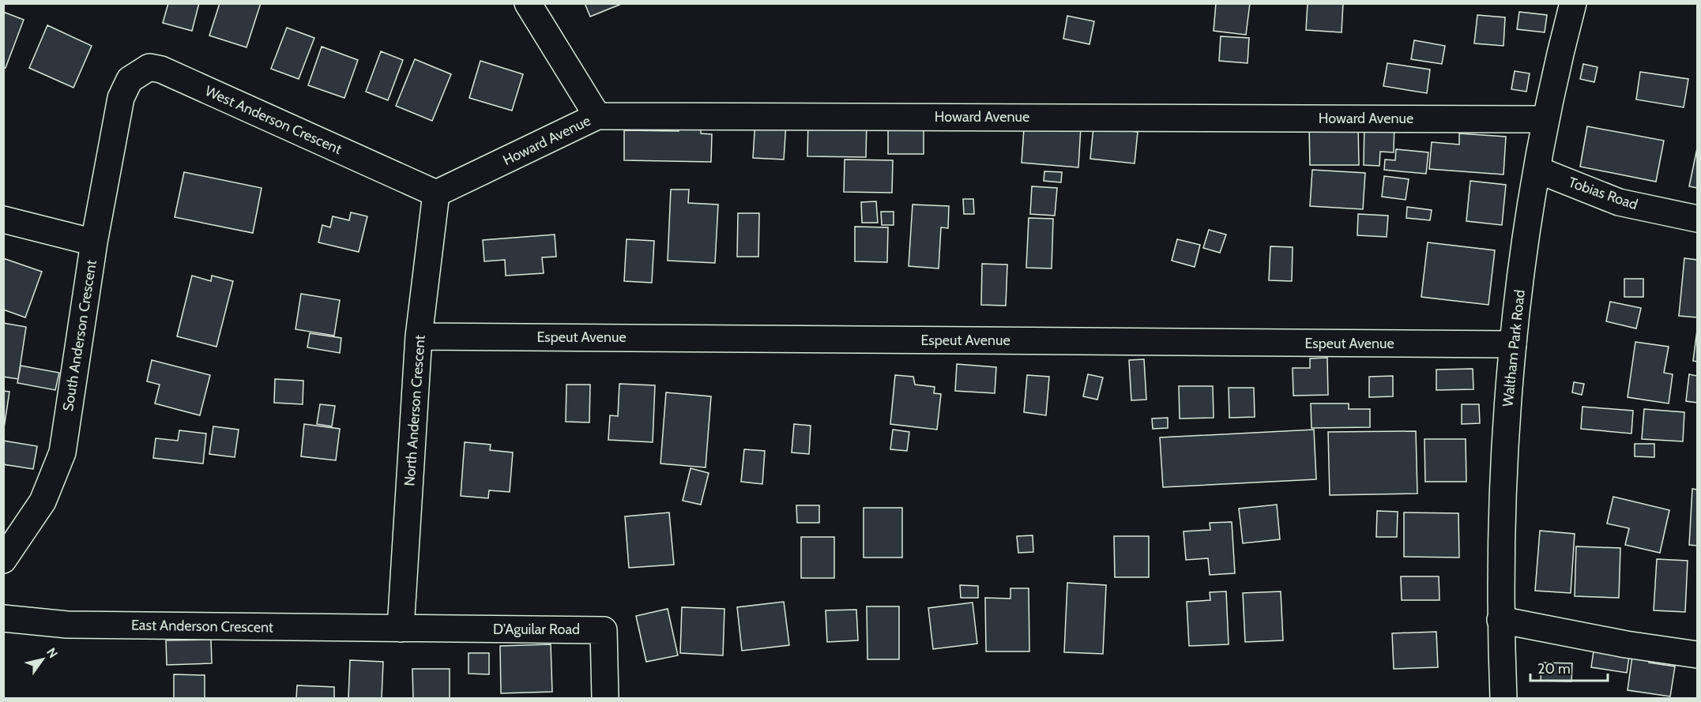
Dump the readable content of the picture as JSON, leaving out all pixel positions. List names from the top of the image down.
{
  "streets": {
    "street": [
      "Howard Avenue",
      "West Anderson Crescent",
      "Tobias Road",
      "South Anderson Crescent",
      "Espeut Avenue",
      "Waltham Park Road",
      "North Anderson Crescent",
      "East Anderson Crescent",
      "D'Aguilar Road"
    ]
  },
  "crossings": [
    ["Howard Avenue", "West Anderson Crescent"],
    ["Howard Avenue", "Waltham Park Road"],
    ["Howard Avenue", "North Anderson Crescent"],
    ["West Anderson Crescent", "South Anderson Crescent"],
    ["West Anderson Crescent", "North Anderson Crescent"],
    ["Tobias Road", "Waltham Park Road"],
    ["Espeut Avenue", "Waltham Park Road"],
    ["Espeut Avenue", "North Anderson Crescent"],
    ["North Anderson Crescent", "East Anderson Crescent"],
    ["North Anderson Crescent", "D'Aguilar Road"],
    ["East Anderson Crescent", "D'Aguilar Road"]
  ],
  "scale_bar": "20 m",
  "north": "top right"
}
